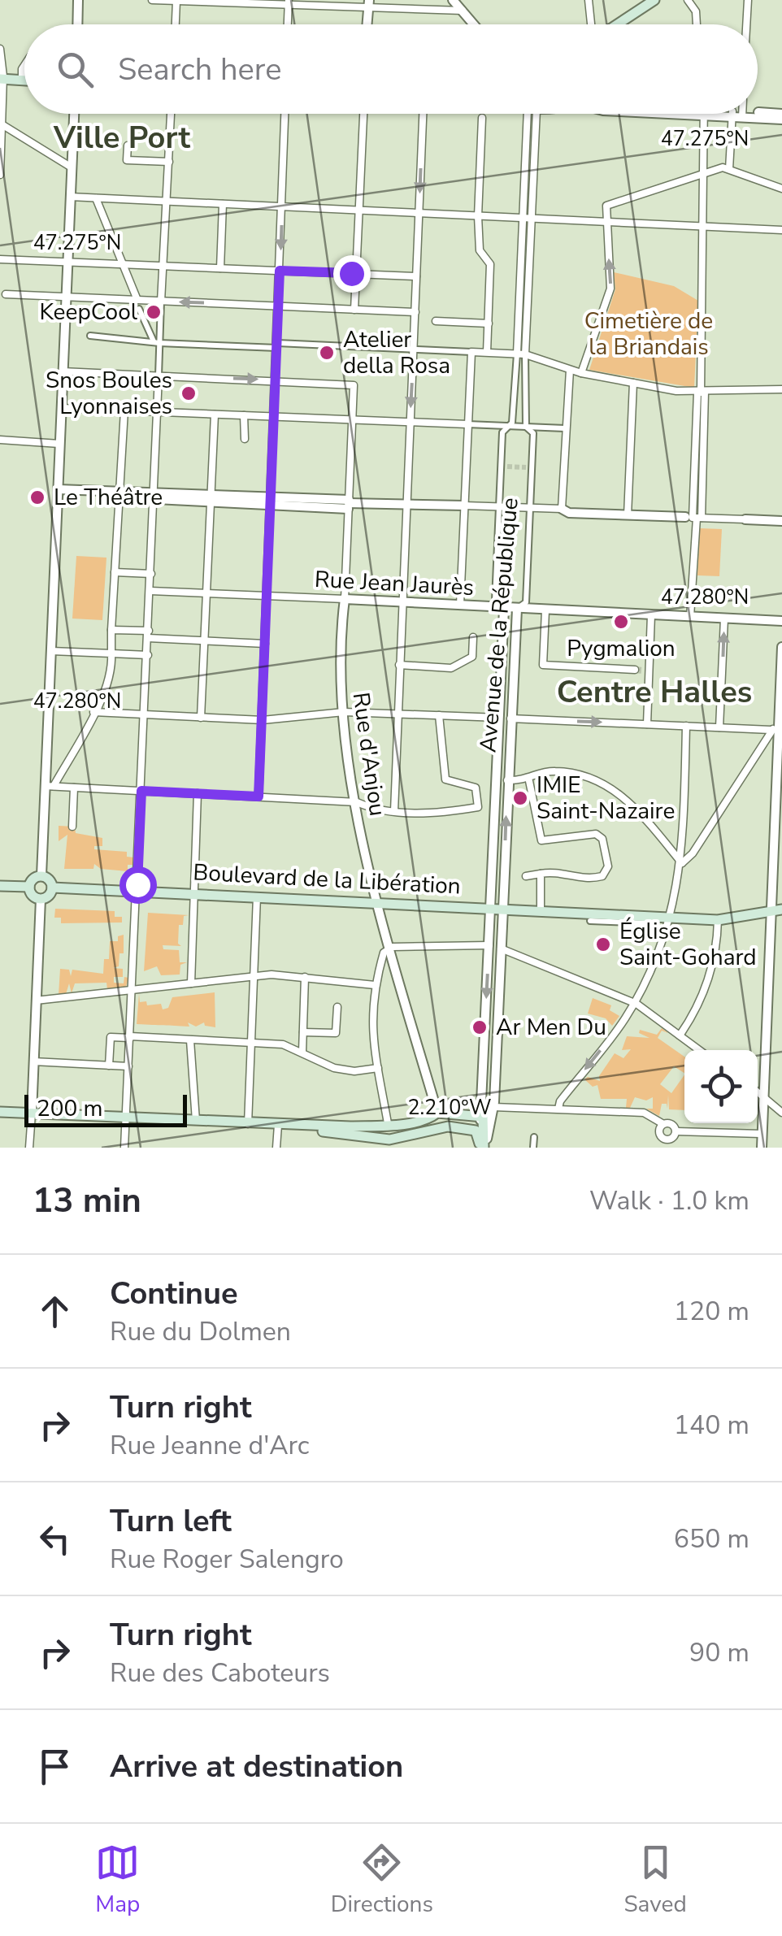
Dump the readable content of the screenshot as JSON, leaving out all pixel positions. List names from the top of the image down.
{
  "streets": {
    "main road": ["Avenue de la République", "Boulevard de la Libération"],
    "street": ["Rue Jean Jaurès", "Rue d'Anjou"]
  },
  "crossings": [
    ["Rue Jean Jaurès", "Avenue de la République"],
    ["Rue Jean Jaurès", "Rue d'Anjou"],
    ["Avenue de la République", "Boulevard de la Libération"],
    ["Rue d'Anjou", "Boulevard de la Libération"]
  ],
  "districts": ["Ville Port", "Centre Halles"],
  "parks": ["Cimetière de la Briandais"],
  "places": [
    "KeepCool",
    "Atelier della Rosa",
    "Snos Boules Lyonnaises",
    "Le Théâtre",
    "Pygmalion",
    "IMIE Saint-Nazaire",
    "Église Saint-Gohard",
    "Ar Men Du"
  ],
  "scale_bar": "200 m",
  "page": {
    "search": "Search here",
    "scale": "200 m",
    "heading": ["13 min", "Walk · 1.0 km"],
    "list": [
      ["Continue", "Rue du Dolmen", "120 m"],
      ["Turn right", "Rue Jeanne d'Arc", "140 m"],
      ["Turn left", "Rue Roger Salengro", "650 m"],
      ["Turn right", "Rue des Caboteurs", "90 m"],
      "Arrive at destination"
    ],
    "nav": ["Map", "Directions", "Saved"]
  },
  "coordinates": ["47.275°N", "47.280°N", "2.210°W"]
}
